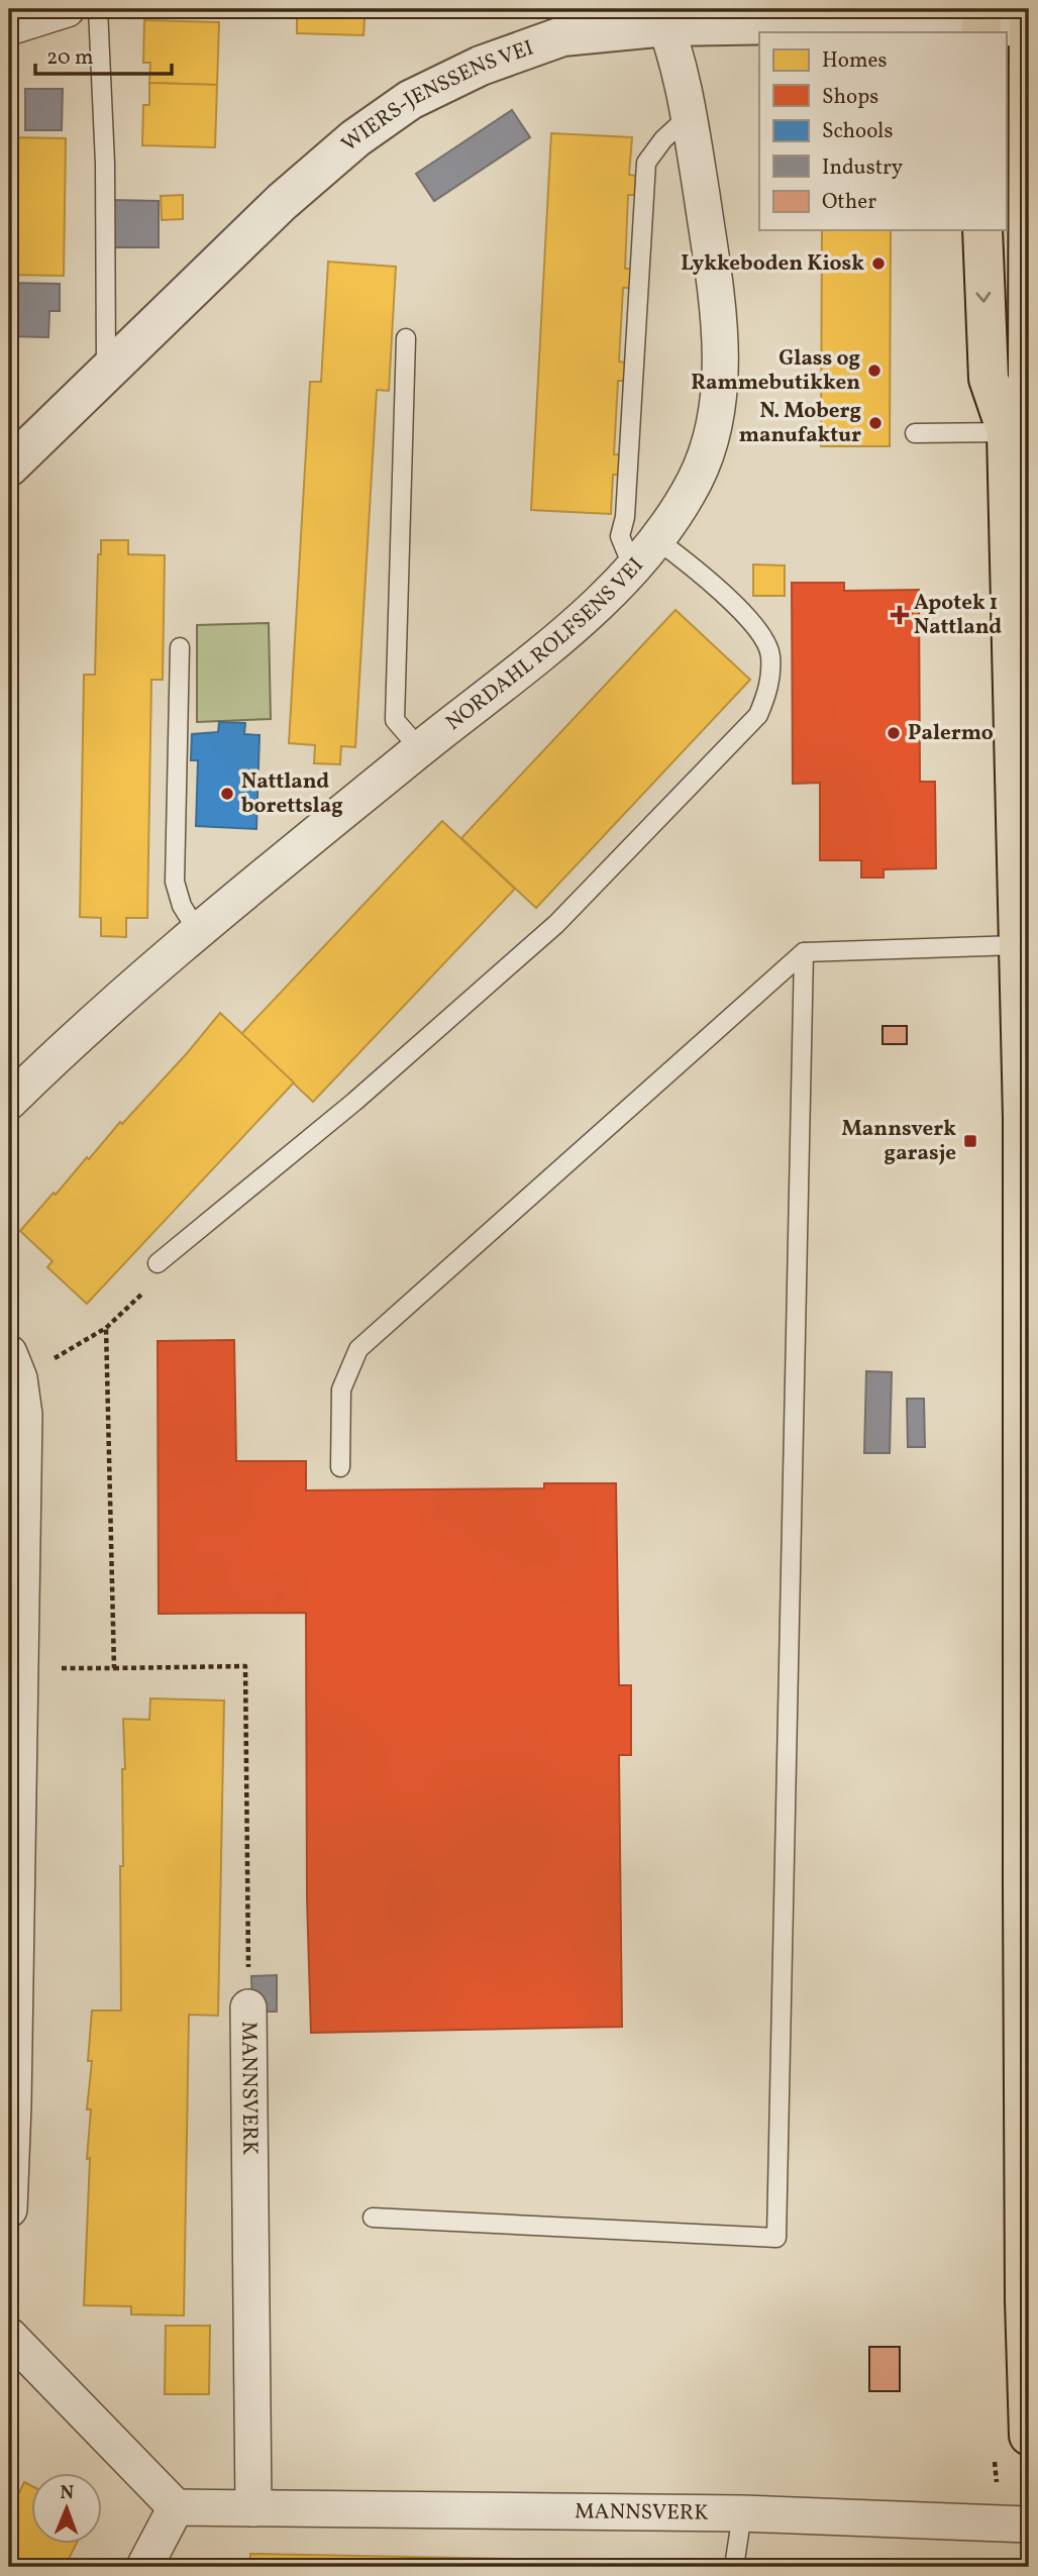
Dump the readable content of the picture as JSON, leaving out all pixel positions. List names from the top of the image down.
{
  "streets": {
    "street": ["WIERS-JENSSENS VEI", "NORDAHL ROLFSENS VEI", "MANNSVERK"]
  },
  "crossings": [
    ["WIERS-JENSSENS VEI", "NORDAHL ROLFSENS VEI"]
  ],
  "places": {
    "other": [
      "Lykkeboden Kiosk",
      "Glass og Rammebutikken",
      "N. Moberg manufaktur",
      "Palermo",
      "Nattland borettslag"
    ],
    "health": ["Apotek 1 Nattland"],
    "transit": ["Mannsverk garasje"]
  },
  "legend": [
    "Homes",
    "Shops",
    "Schools",
    "Industry",
    "Other"
  ],
  "scale_bar": "20 m",
  "north": "top"
}
